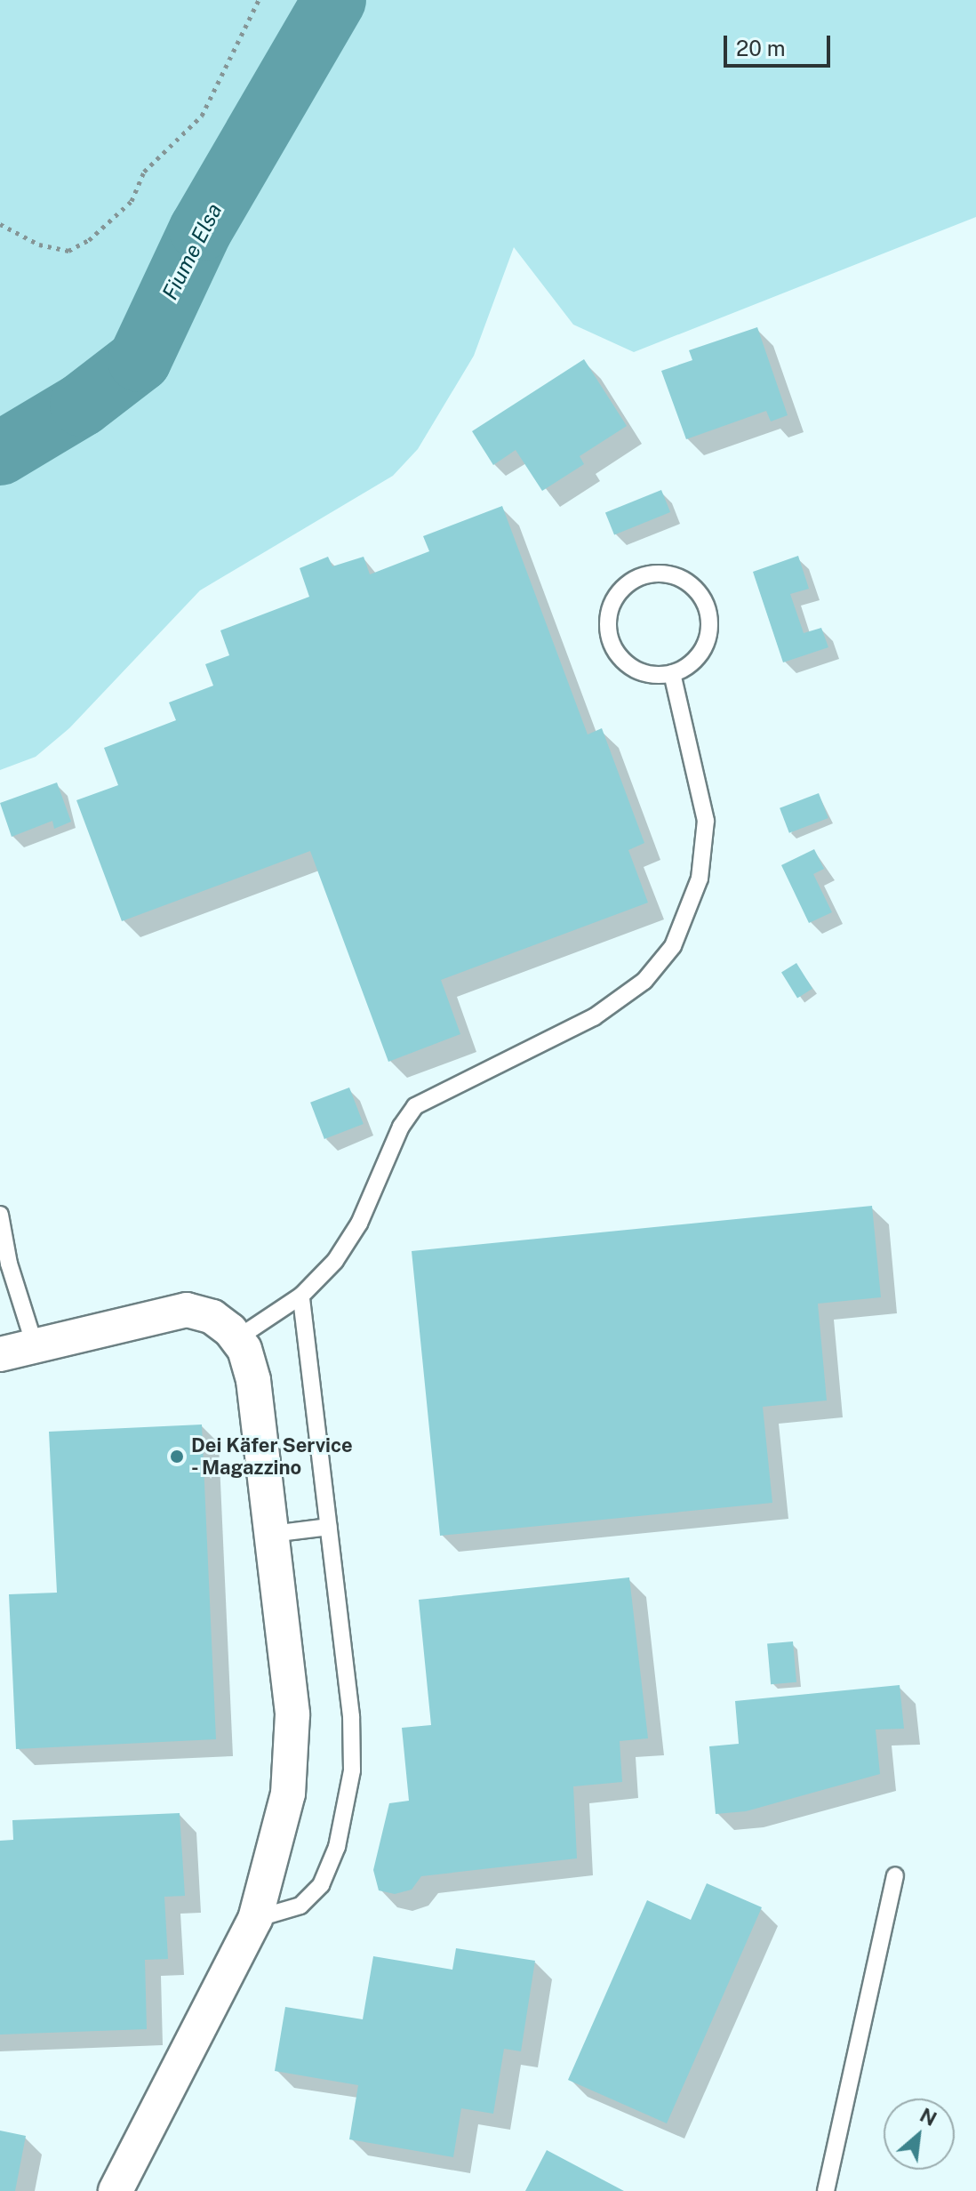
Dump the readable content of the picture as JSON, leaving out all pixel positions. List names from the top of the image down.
{
  "water": ["Fiume Elsa"],
  "places": ["Dei Käfer Service - Magazzino"],
  "scale_bar": "20 m",
  "north": "top right"
}
